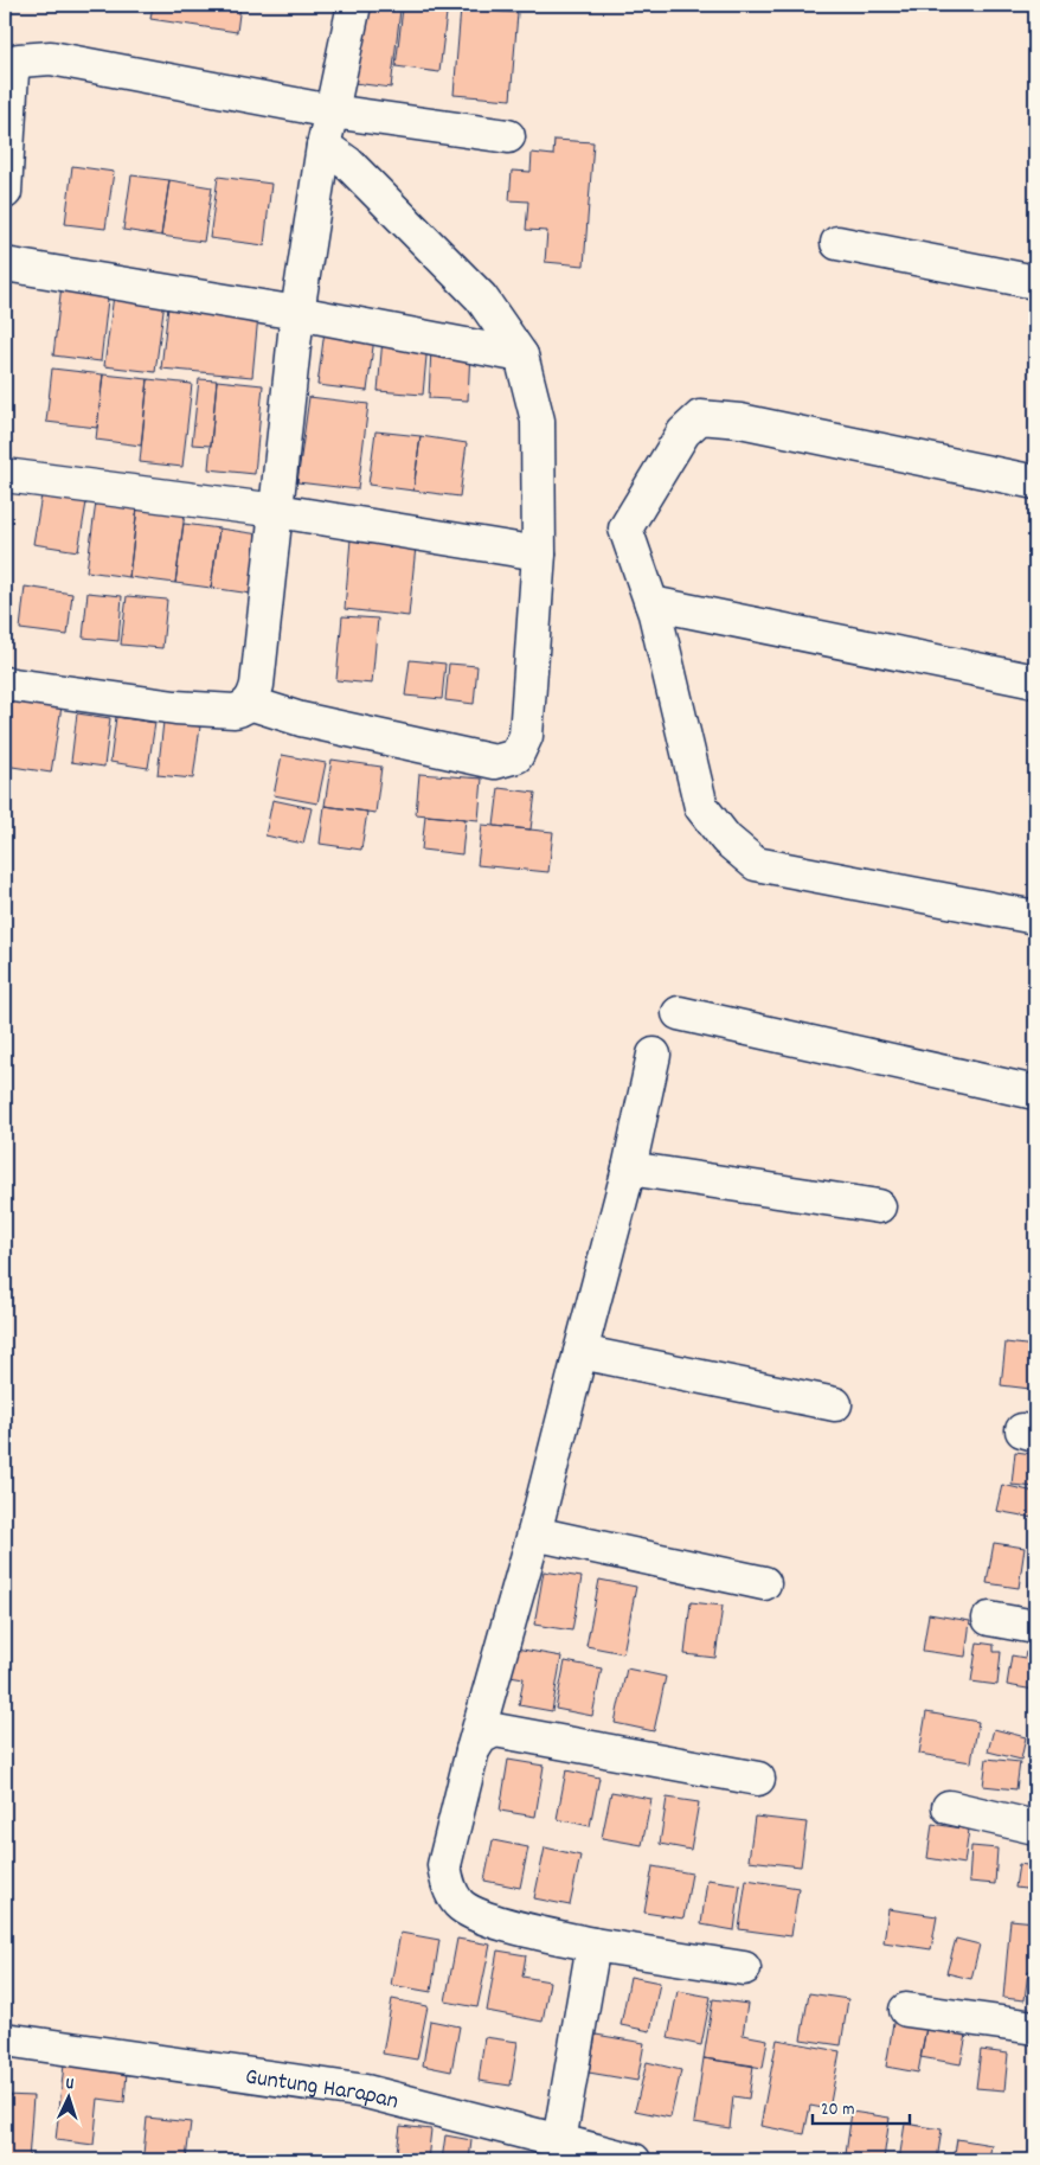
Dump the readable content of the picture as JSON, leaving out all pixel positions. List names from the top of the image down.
{
  "streets": {
    "street": ["Guntung Harapan"]
  },
  "scale_bar": "20 m",
  "north": "top"
}
